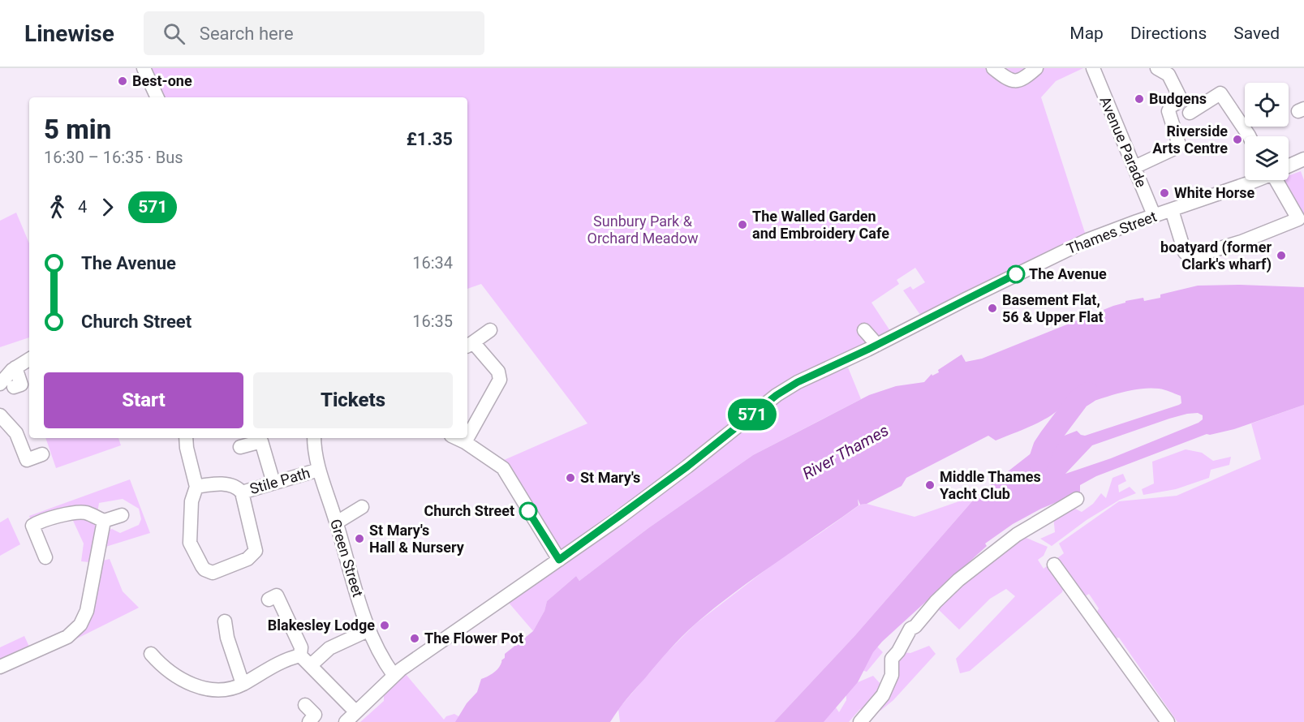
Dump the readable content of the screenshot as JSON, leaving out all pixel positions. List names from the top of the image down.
{
  "streets": {
    "street": [
      "Avenue Parade",
      "Thames Street",
      "Stile Path",
      "Green Street"
    ]
  },
  "crossings": [
    ["Avenue Parade", "Thames Street"],
    ["Thames Street", "Green Street"],
    ["Stile Path", "Green Street"]
  ],
  "water": ["River Thames"],
  "parks": ["Sunbury Park & Orchard Meadow"],
  "places": [
    "Best-one",
    "Budgens",
    "Riverside Arts Centre",
    "White Horse",
    "The Walled Garden and Embroidery Cafe",
    "boatyard (former Clark's wharf)",
    "The Avenue",
    "Basement Flat, 56 & Upper Flat",
    "St Mary's",
    "Middle Thames Yacht Club",
    "Church Street",
    "St Mary's Hall & Nursery",
    "Blakesley Lodge",
    "The Flower Pot"
  ],
  "lines": ["bus line 571"],
  "page": {
    "header": "Linewise",
    "search": "Search here",
    "nav": ["Map", "Directions", "Saved"],
    "on_map": "571",
    "heading": ["5 min", "16:30 – 16:35 · Bus", "£1.35"],
    "legs": ["4", "571"],
    "list": [
      {
        "name": "The Avenue",
        "value": "16:34"
      },
      {
        "name": "Church Street",
        "value": "16:35"
      }
    ],
    "buttons": ["Start", "Tickets"]
  }
}
